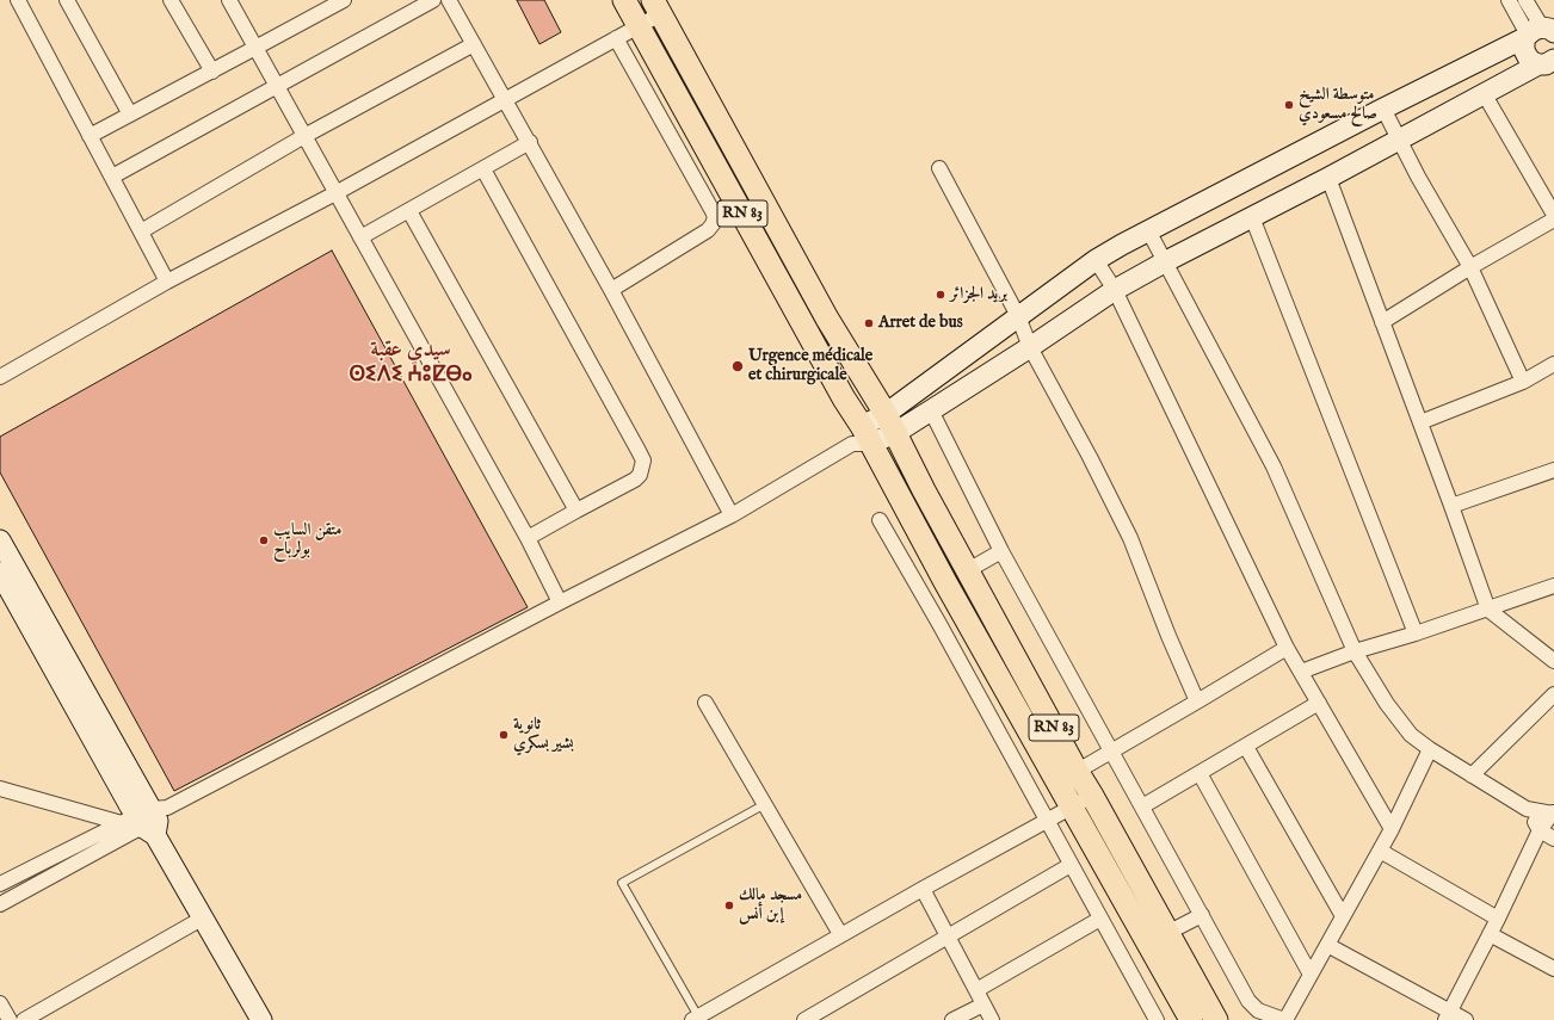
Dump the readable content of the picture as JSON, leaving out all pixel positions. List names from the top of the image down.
{
  "streets": {
    "main road": ["RN 83"]
  },
  "districts": ["سيدي عقبة ⵙⵉⴷⵉ ⵄⵓⵇⴱⴰ"],
  "places": [
    "متوسطة الشيخ صالح مسعودي",
    "بريد الجزائر",
    "Arret de bus",
    "Urgence médicale et chirurgicale",
    "متقن السايب بولرباح",
    "ثانوية بشير بسكري",
    "مسجد مالك إبن أنس"
  ]
}
